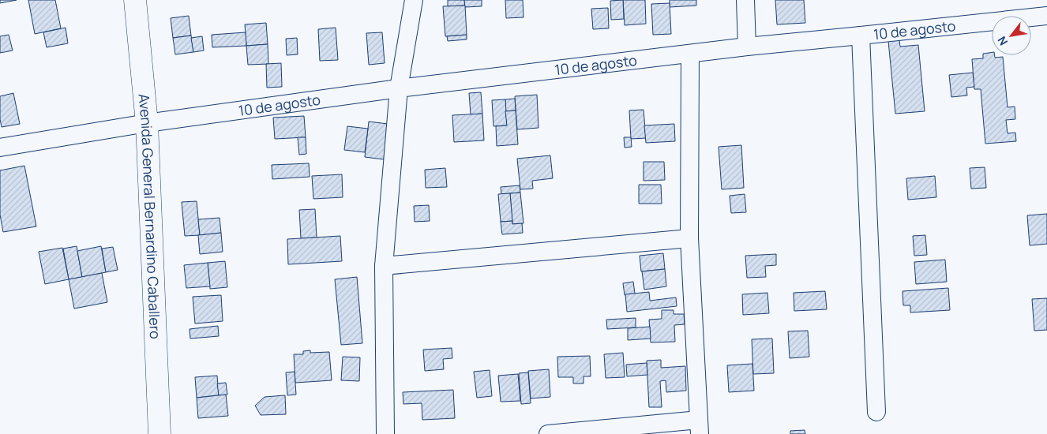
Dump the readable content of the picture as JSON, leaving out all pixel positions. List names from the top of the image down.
{
  "streets": {
    "main road": ["Avenida General Bernardino Caballero"],
    "street": ["10 de agosto"]
  },
  "crossings": [
    ["10 de agosto", "Avenida General Bernardino Caballero"]
  ],
  "north": "bottom left"
}
